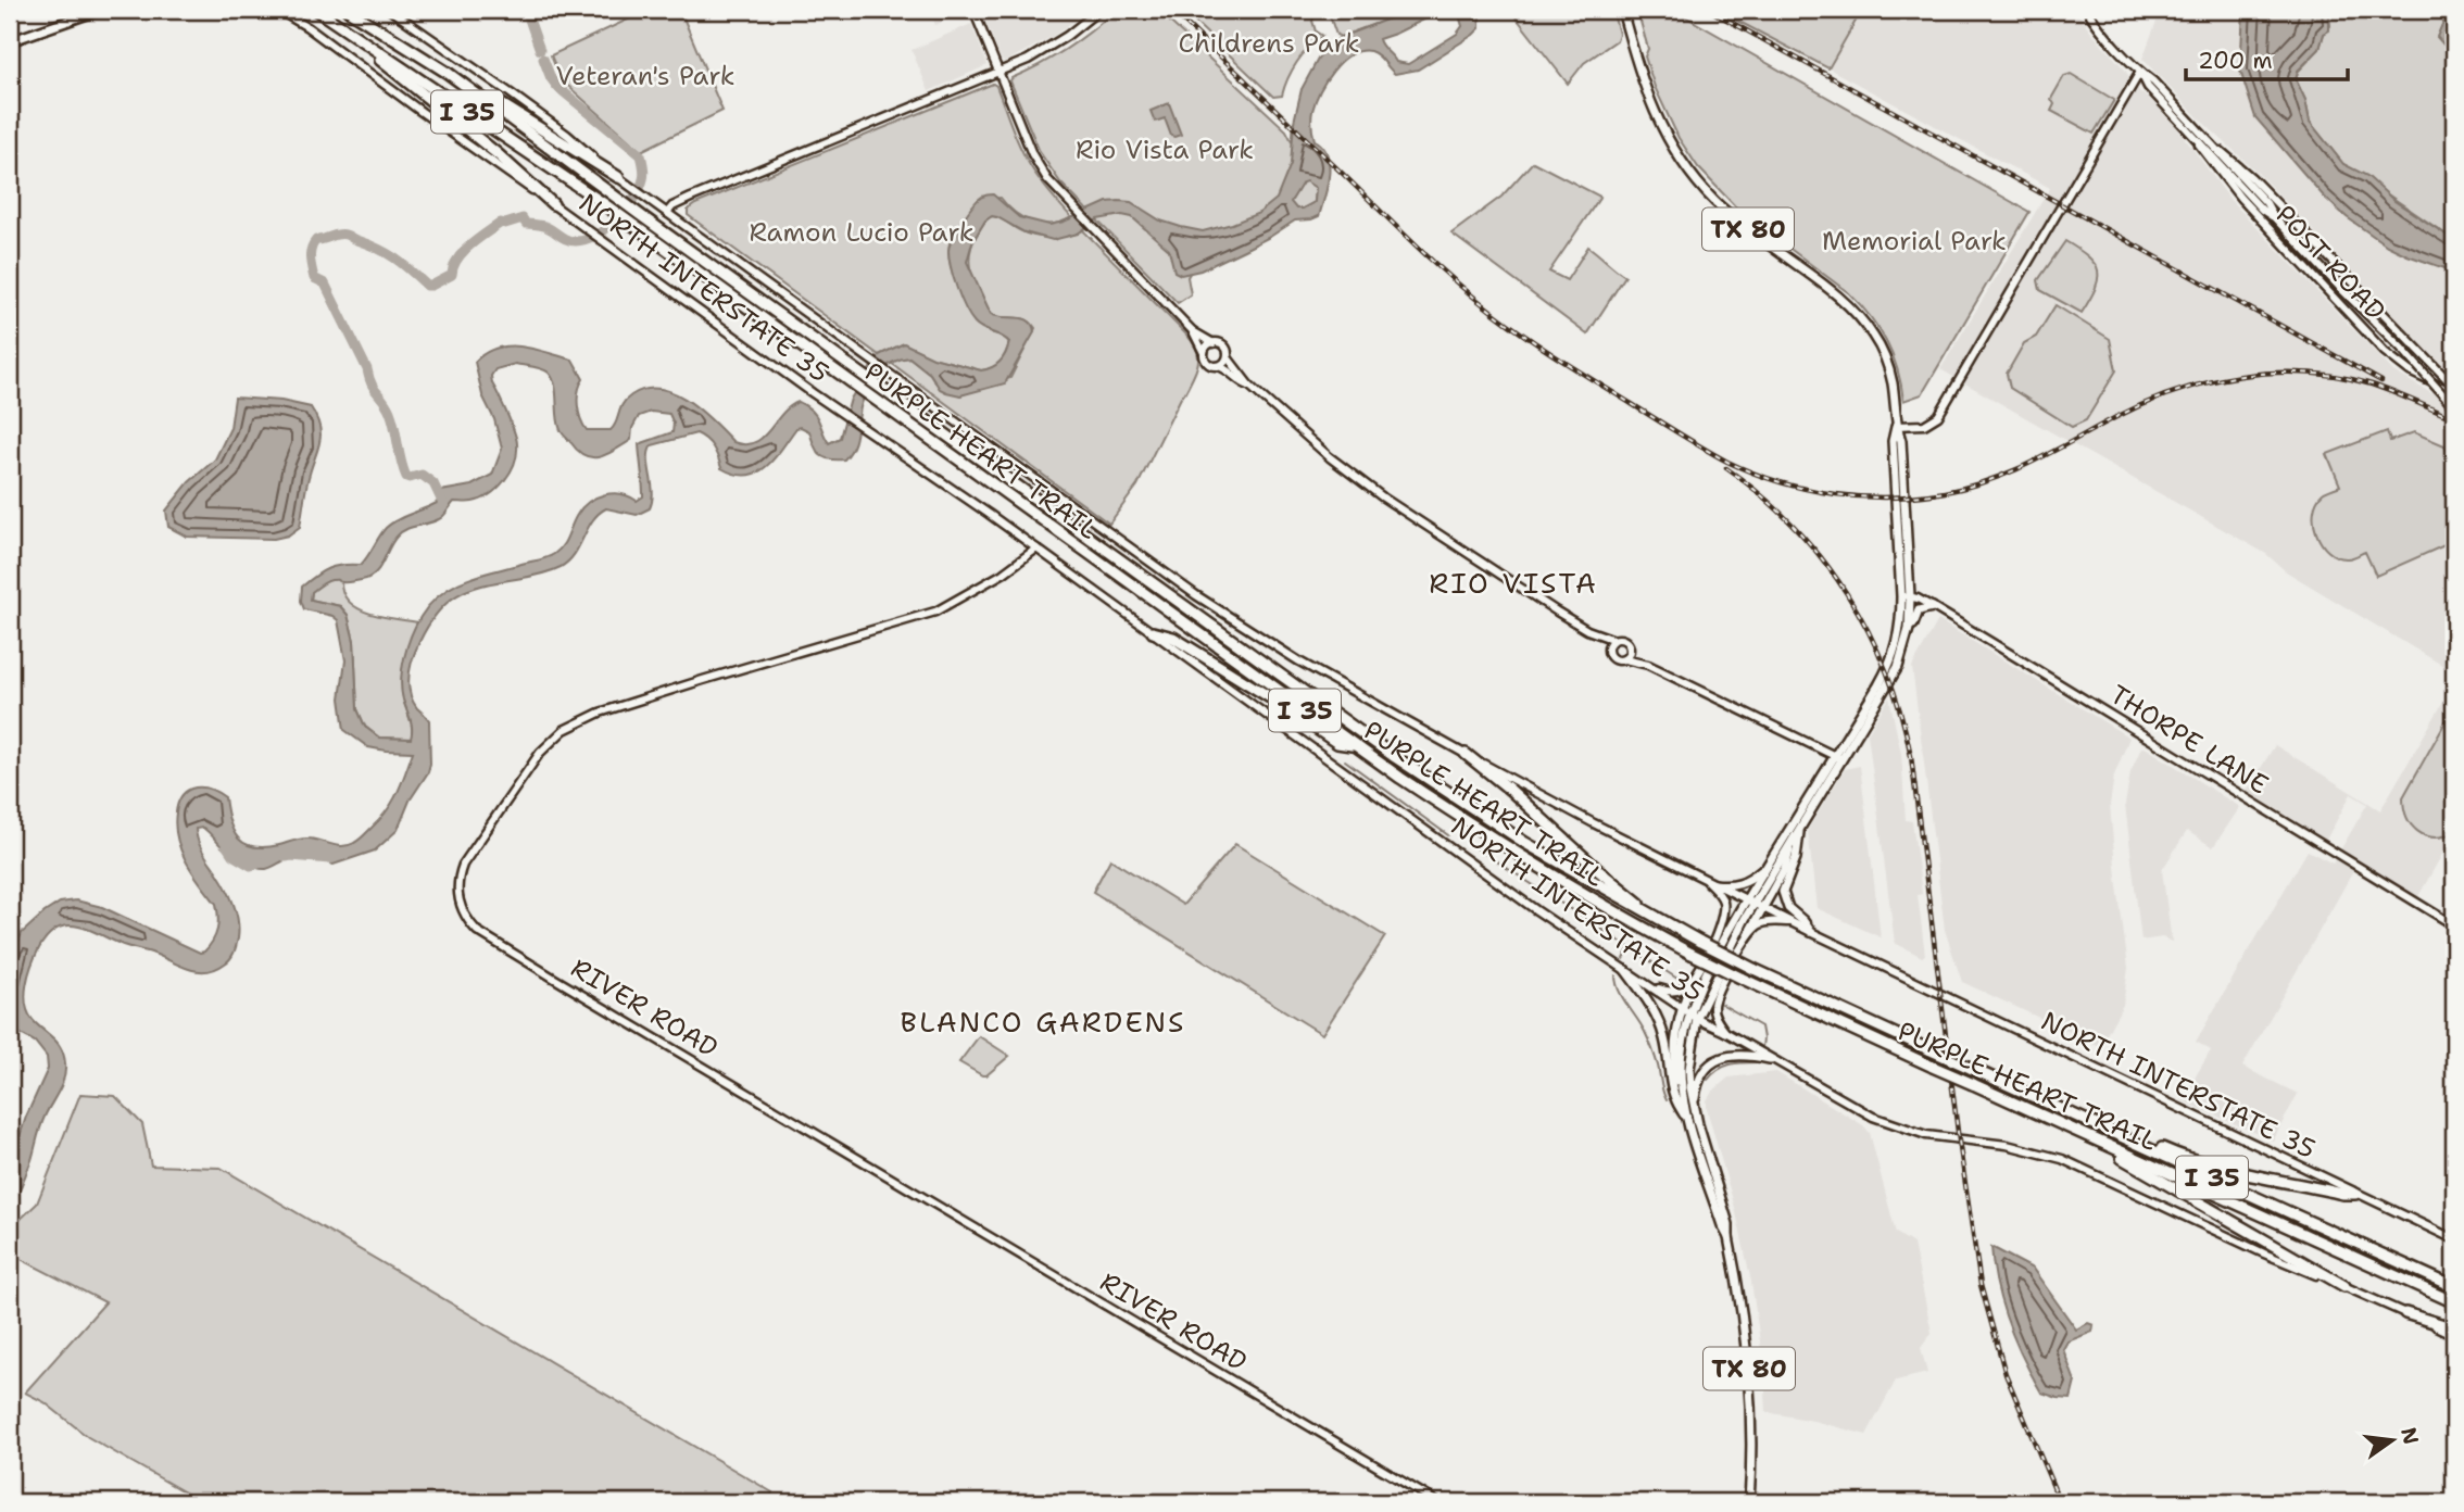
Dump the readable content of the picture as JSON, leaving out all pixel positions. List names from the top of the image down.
{
  "streets": {
    "highway": ["I 35", "PURPLE HEART TRAIL"],
    "main road": [
      "TX 80",
      "POST ROAD",
      "NORTH INTERSTATE 35",
      "THORPE LANE",
      "RIVER ROAD"
    ]
  },
  "crossings": [
    ["TX 80", "NORTH INTERSTATE 35"],
    ["TX 80", "THORPE LANE"],
    ["NORTH INTERSTATE 35", "RIVER ROAD"]
  ],
  "districts": ["RIO VISTA", "BLANCO GARDENS"],
  "parks": [
    "Childrens Park",
    "Veteran's Park",
    "Rio Vista Park",
    "Ramon Lucio Park",
    "Memorial Park"
  ],
  "scale_bar": "200 m",
  "north": "right"
}
